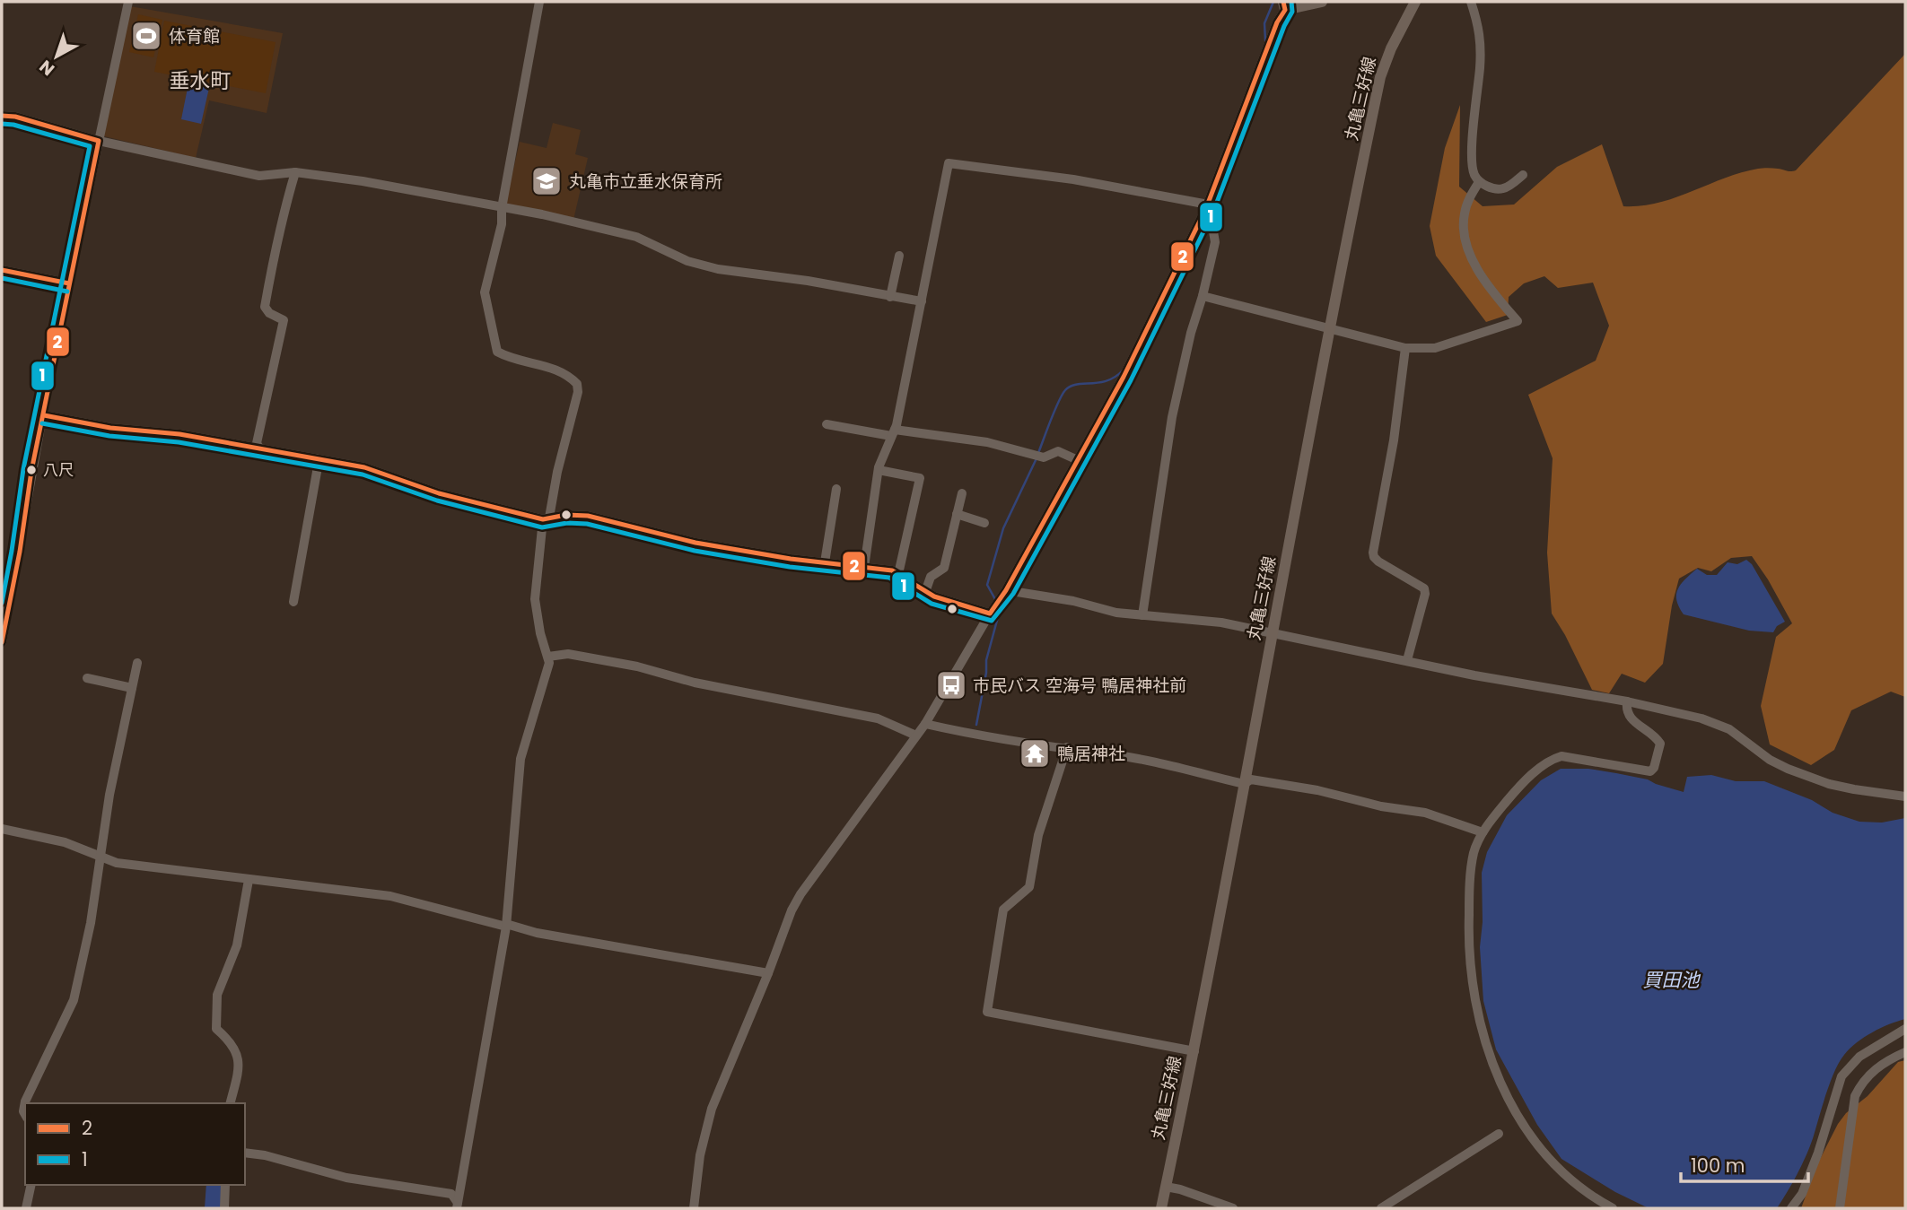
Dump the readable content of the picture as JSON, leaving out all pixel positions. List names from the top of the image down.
{
  "streets": {
    "main road": ["丸亀三好線"]
  },
  "districts": ["垂水町"],
  "water": ["買田池"],
  "places": {
    "sports": ["体育館"],
    "school or university": ["丸亀市立垂水保育所"],
    "other": ["八尺"],
    "bus stop": ["市民バス 空海号 鴨居神社前"],
    "temple": ["鴨居神社"]
  },
  "lines": ["transit line 2", "transit line 1"],
  "legend": ["2", "1"],
  "scale_bar": "100 m",
  "north": "bottom left"
}
